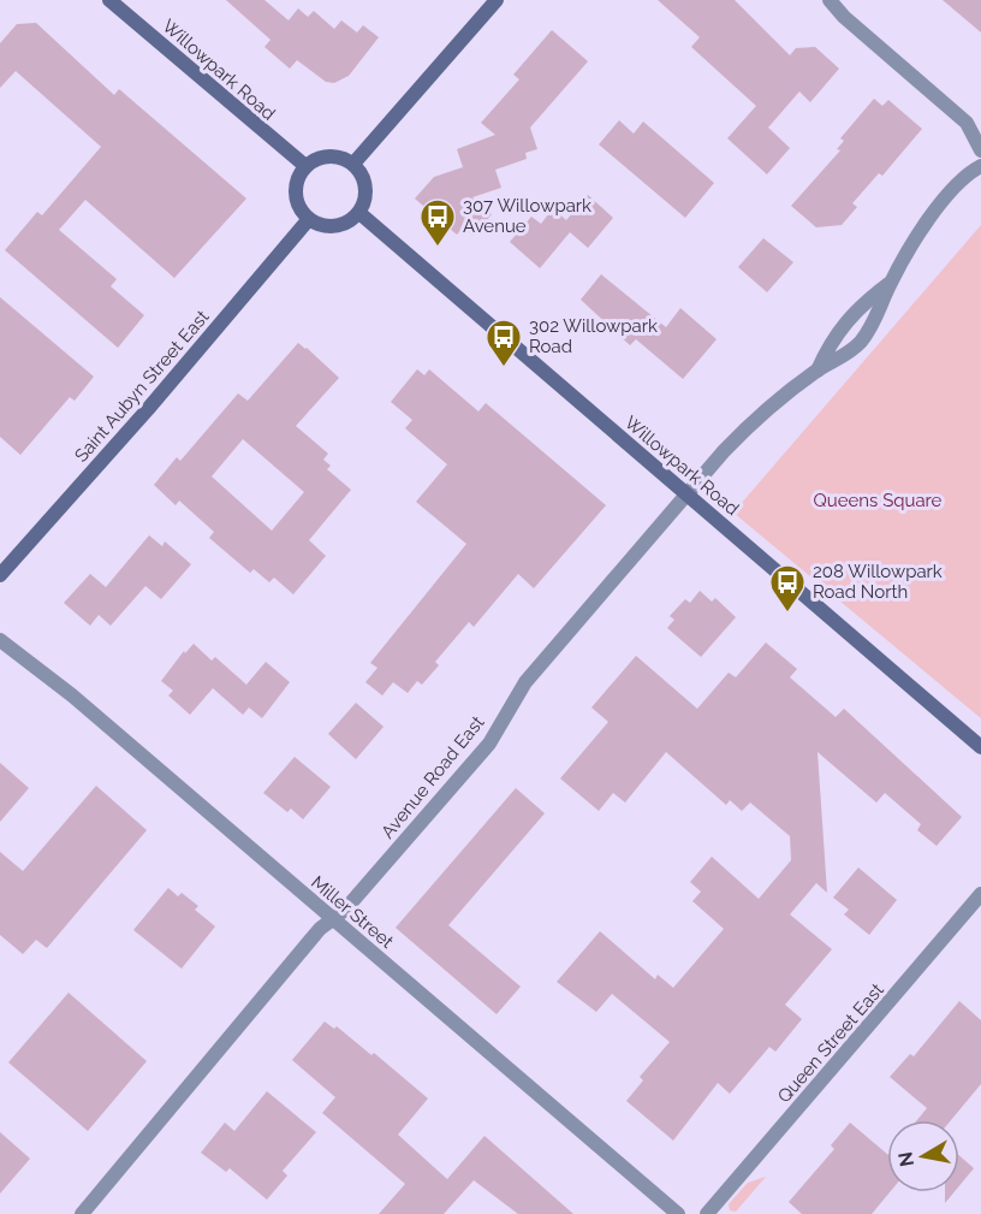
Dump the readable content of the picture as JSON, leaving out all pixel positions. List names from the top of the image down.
{
  "streets": {
    "main road": ["Willowpark Road", "Saint Aubyn Street East"],
    "street": ["Avenue Road East", "Miller Street", "Queen Street East"]
  },
  "crossings": [
    ["Willowpark Road", "Saint Aubyn Street East"],
    ["Willowpark Road", "Avenue Road East"],
    ["Avenue Road East", "Miller Street"]
  ],
  "parks": ["Queens Square"],
  "places": {
    "bus stop": ["307 Willowpark Avenue", "302 Willowpark Road", "208 Willowpark Road North"]
  },
  "north": "left"
}
